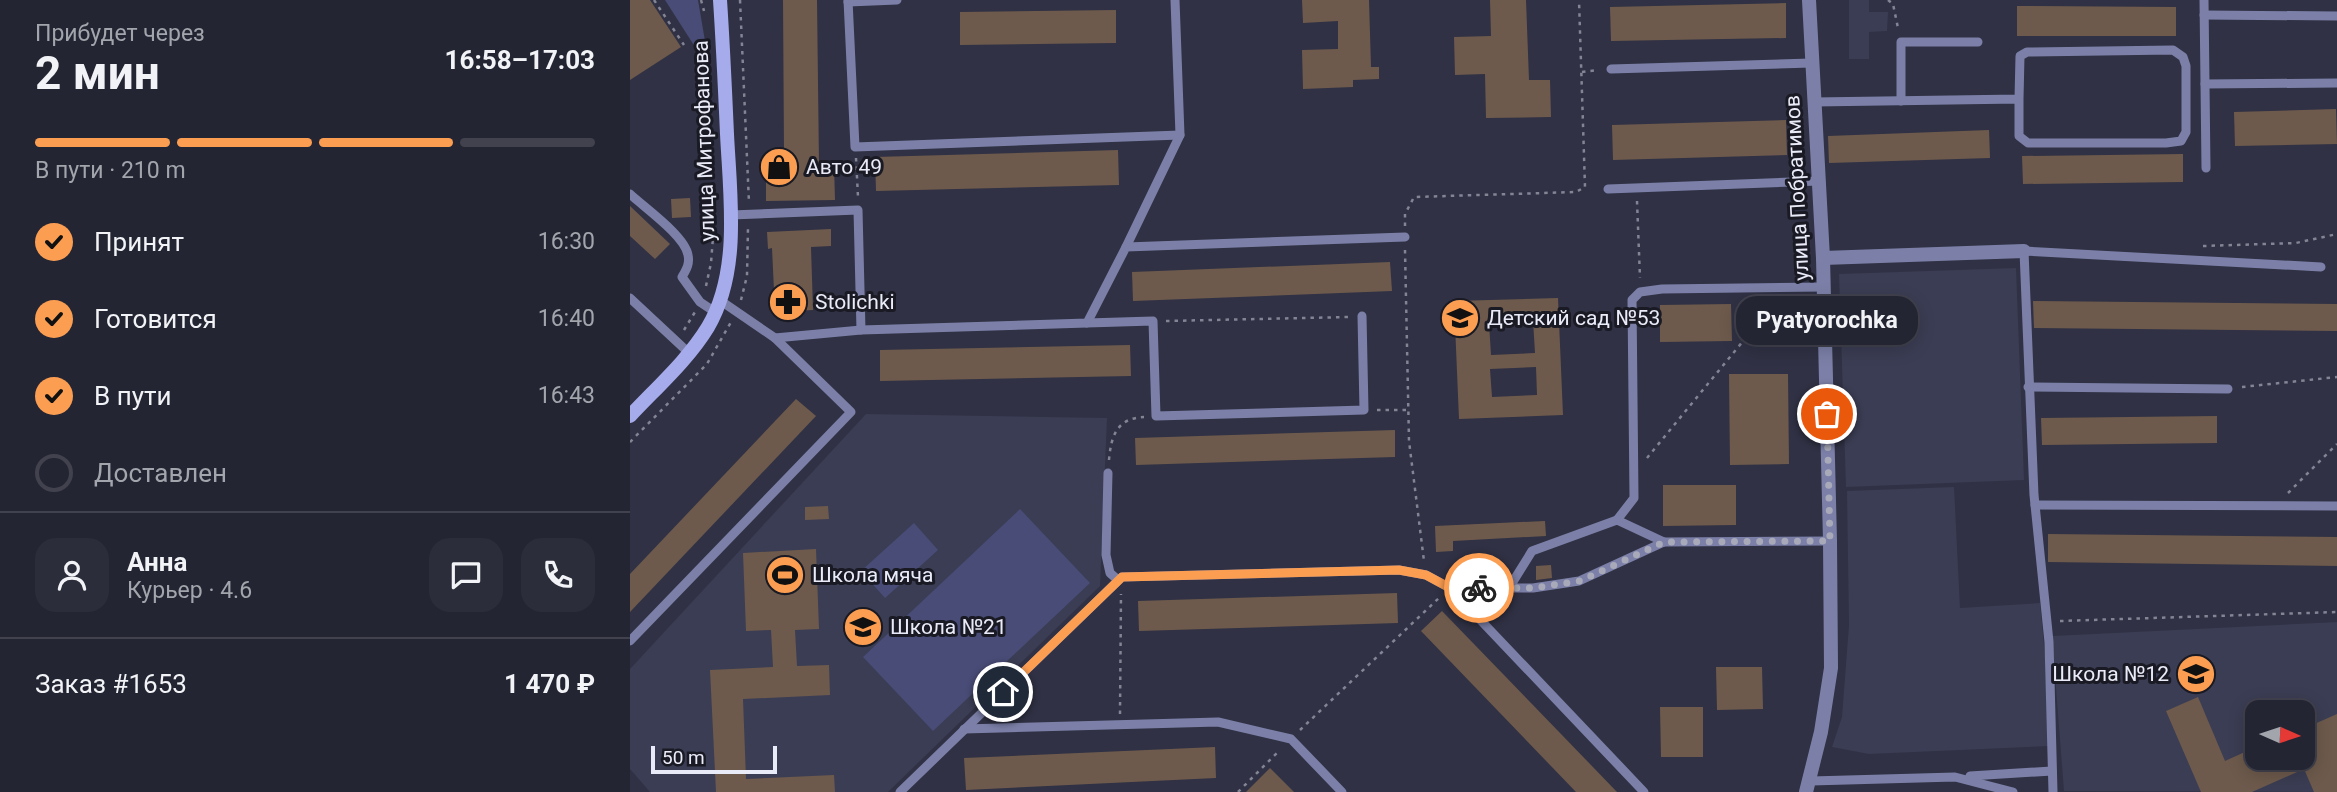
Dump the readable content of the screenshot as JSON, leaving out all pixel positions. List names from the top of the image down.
{
  "streets": {
    "main road": ["улица Митрофанова"],
    "street": ["улица Побратимов"]
  },
  "places": {
    "shop": ["Авто 49"],
    "pharmacy": ["Stolichki"],
    "school or university": ["Детский сад №53", "Школа №21", "Школа №12"],
    "other": ["Pyatyorochka"],
    "sports": ["Школа мяча"]
  },
  "scale_bar": "50 m",
  "north": "right",
  "page": {
    "heading": ["2 мин", "Прибудет через", "16:58–17:03"],
    "panel": [
      "Анна",
      "Курьер · 4.6",
      "Заказ #1653",
      "1 470 ₽"
    ],
    "bar": "В пути · 210 m",
    "list": [
      ["Принят", "16:30"],
      ["Готовится", "16:40"],
      ["В пути", "16:43"],
      "Доставлен"
    ],
    "bubble": "Pyatyorochka",
    "scale": "50 m"
  }
}
